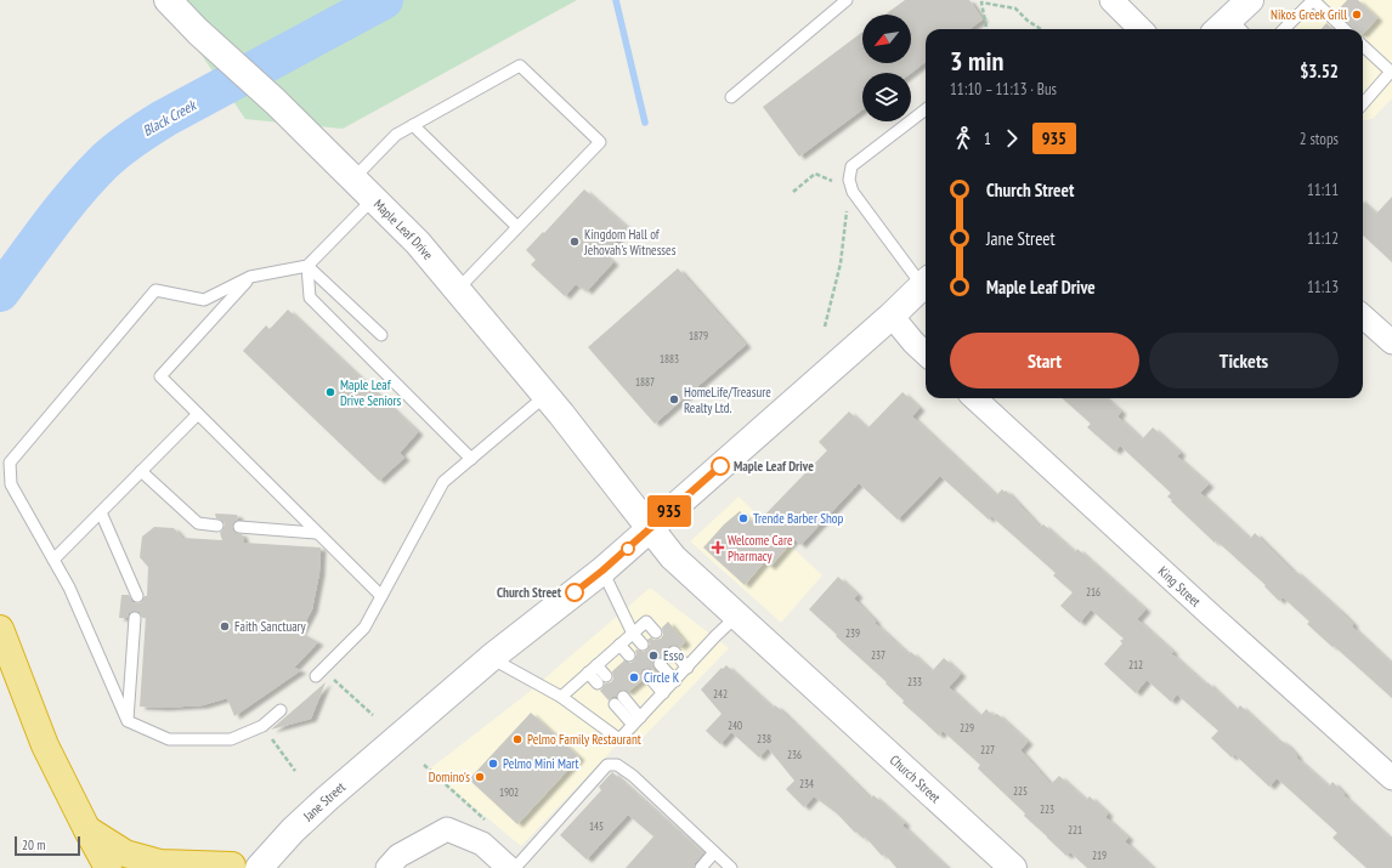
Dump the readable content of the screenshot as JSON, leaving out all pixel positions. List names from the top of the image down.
{
  "streets": {
    "street": [
      "Maple Leaf Drive",
      "King Street",
      "Church Street",
      "Jane Street"
    ]
  },
  "crossings": [
    ["Maple Leaf Drive", "Church Street"],
    ["Maple Leaf Drive", "Jane Street"],
    ["Church Street", "Jane Street"]
  ],
  "water": ["Black Creek"],
  "places": {
    "other": [
      "Nikos Greek Grill",
      "Kingdom Hall of Jehovah's Witnesses",
      "Maple Leaf Drive Seniors",
      "HomeLife/Treasure Realty Ltd.",
      "Maple Leaf Drive",
      "Trende Barber Shop",
      "Church Street",
      "Faith Sanctuary",
      "Esso",
      "Circle K",
      "Pelmo Family Restaurant",
      "Pelmo Mini Mart",
      "Domino's"
    ],
    "health": ["Welcome Care Pharmacy"]
  },
  "lines": ["bus line 935"],
  "house_numbers": [
    "1879",
    "1883",
    "1887",
    "216",
    "239",
    "237",
    "212",
    "233",
    "242",
    "240",
    "229",
    "238",
    "227",
    "236",
    "234",
    "225",
    "1902",
    "223",
    "145",
    "221",
    "219"
  ],
  "scale_bar": "20 m",
  "north": "bottom left",
  "page": {
    "on_map": "935",
    "heading": ["3 min", "11:10 – 11:13 · Bus", "$3.52"],
    "legs": ["1", "935", "2 stops"],
    "list": [
      {
        "name": "Church Street",
        "value": "11:11"
      },
      {
        "name": "Jane Street",
        "value": "11:12"
      },
      {
        "name": "Maple Leaf Drive",
        "value": "11:13"
      }
    ],
    "buttons": ["Start", "Tickets"],
    "scale": "20 m"
  }
}
